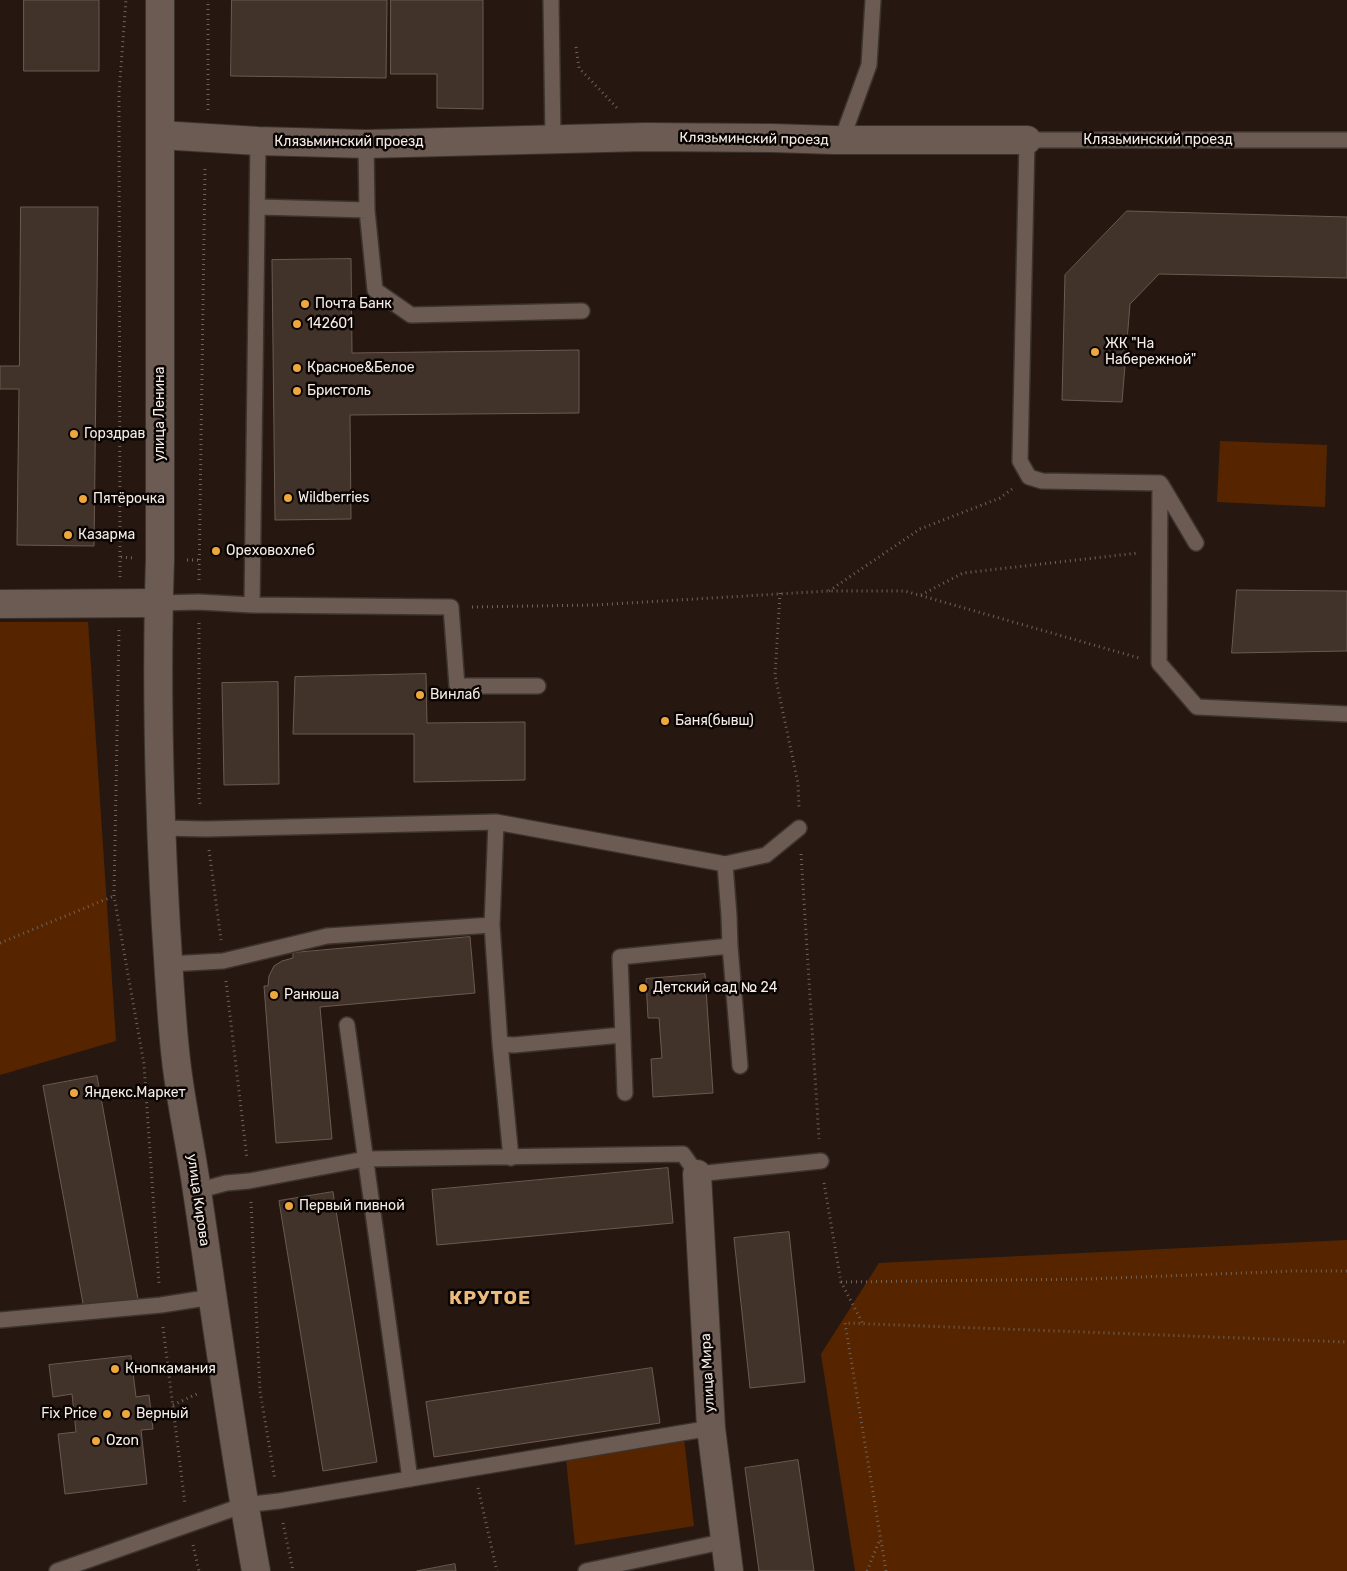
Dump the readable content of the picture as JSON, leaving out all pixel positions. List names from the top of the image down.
{
  "streets": {
    "street": [
      "Клязьминский проезд",
      "улица Ленина",
      "улица Кирова",
      "улица Мира"
    ]
  },
  "crossings": [
    ["Клязьминский проезд", "улица Ленина"],
    ["улица Ленина", "улица Кирова"]
  ],
  "districts": ["КРУТОЕ"],
  "places": [
    "Почта Банк",
    "142601",
    "ЖК \"На Набережной\"",
    "Красное&Белое",
    "Бристоль",
    "Горздрав",
    "Wildberries",
    "Пятёрочка",
    "Казарма",
    "Ореховохлеб",
    "Винлаб",
    "Баня(бывш)",
    "Детский сад № 24",
    "Ранюша",
    "Яндекс.Маркет",
    "Первый пивной",
    "Кнопкамания",
    "Fix Price",
    "Верный",
    "Ozon"
  ]
}
